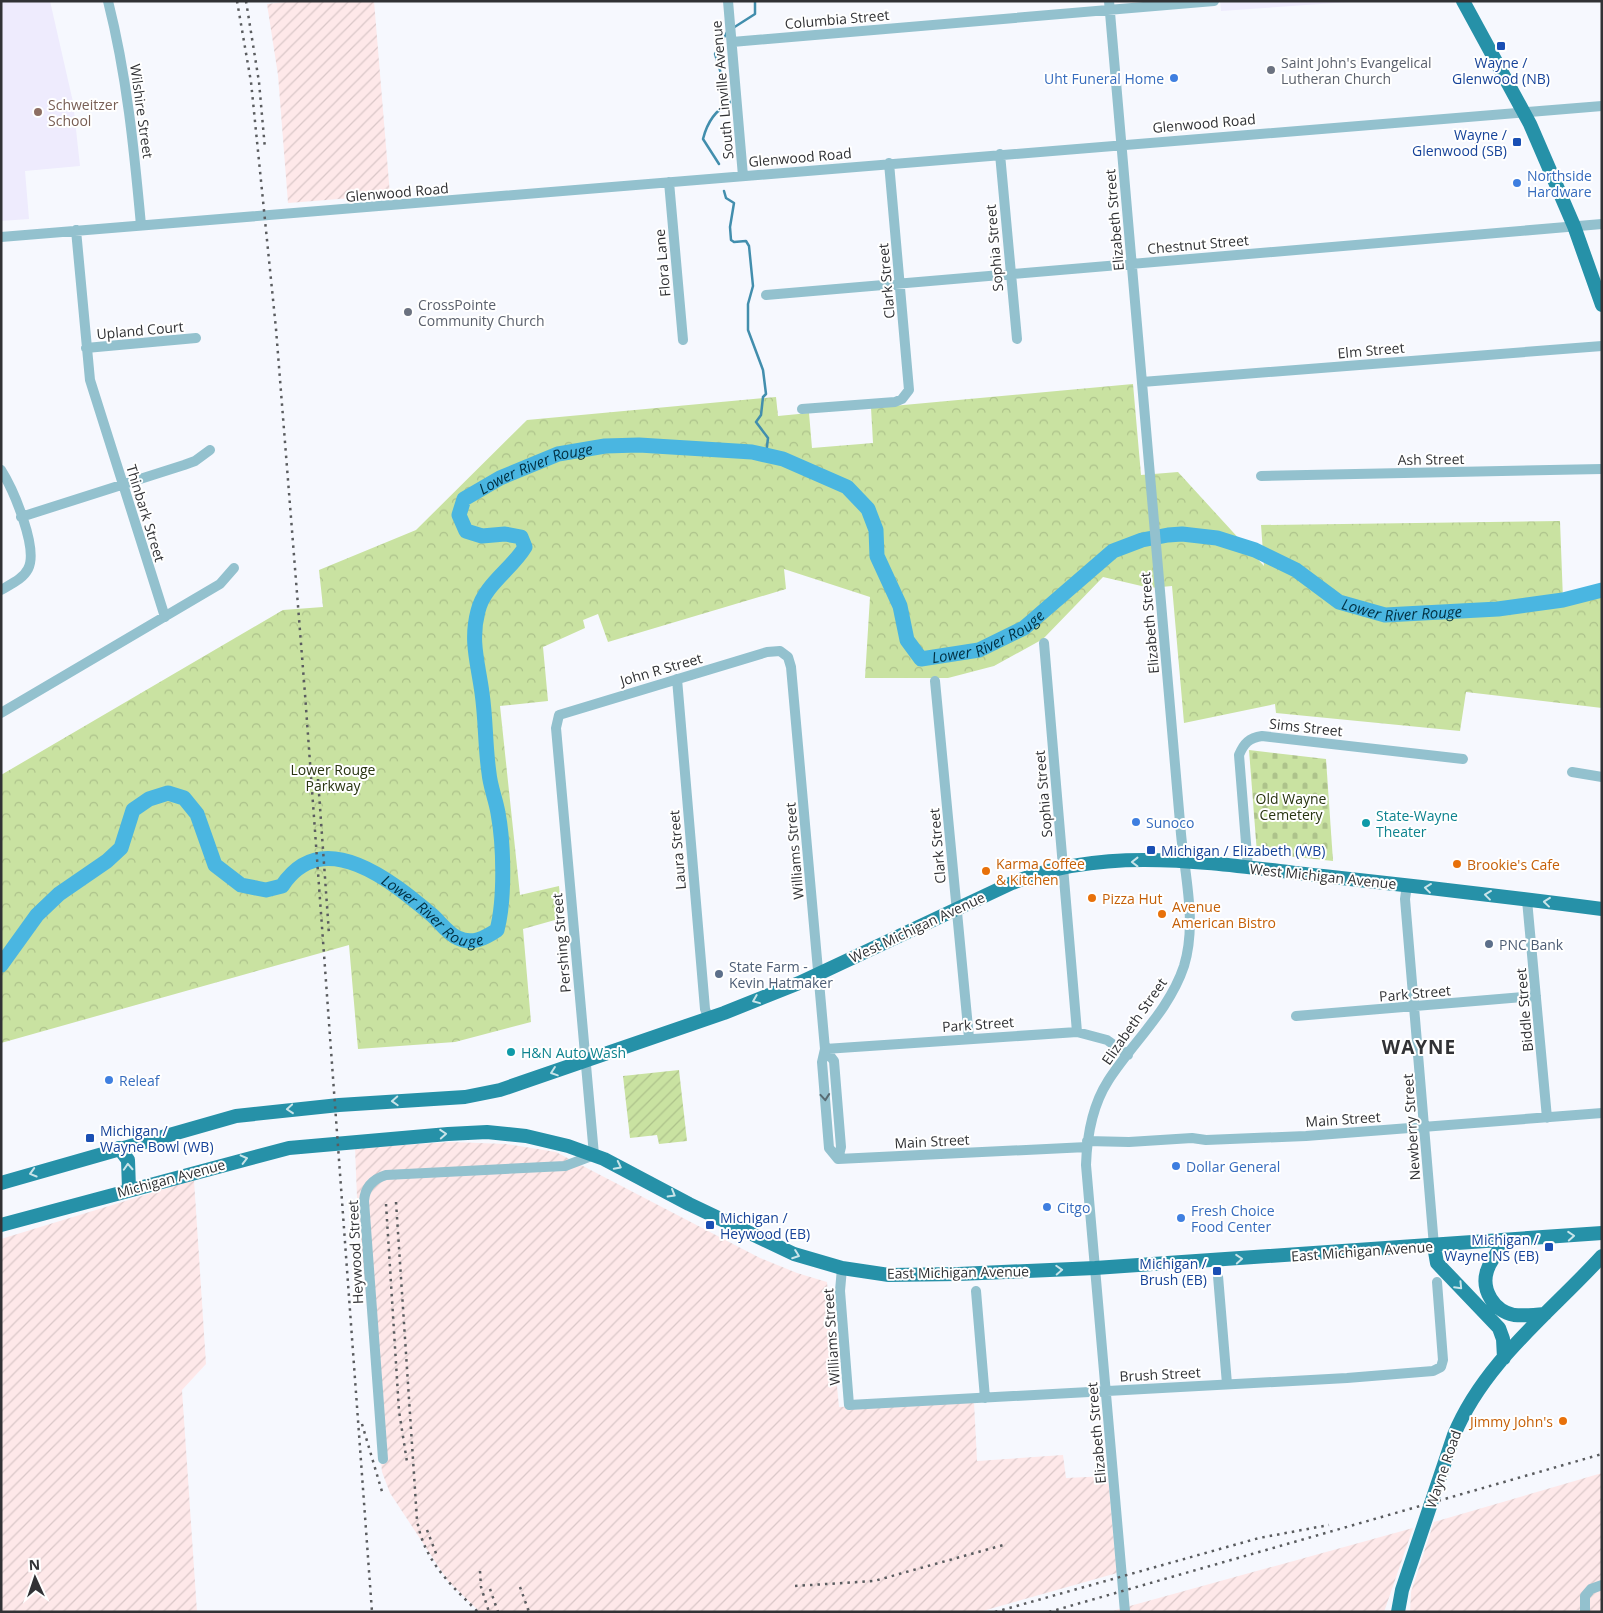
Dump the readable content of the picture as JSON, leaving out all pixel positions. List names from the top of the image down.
{
  "streets": {
    "main road": [
      "West Michigan Avenue",
      "Michigan Avenue",
      "East Michigan Avenue",
      "Wayne Road"
    ],
    "street": [
      "Columbia Street",
      "South Linville Avenue",
      "Wilshire Street",
      "Glenwood Road",
      "Elizabeth Street",
      "Chestnut Street",
      "Sophia Street",
      "Flora Lane",
      "Clark Street",
      "Upland Court",
      "Elm Street",
      "Ash Street",
      "Thinbark Street",
      "John R Street",
      "Sims Street",
      "Laura Street",
      "Williams Street",
      "Pershing Street",
      "Park Street",
      "Biddle Street",
      "Main Street",
      "Newberry Street",
      "Heywood Street",
      "Brush Street"
    ]
  },
  "crossings": [
    ["Columbia Street", "South Linville Avenue"],
    ["Columbia Street", "Elizabeth Street"],
    ["South Linville Avenue", "Glenwood Road"],
    ["Wilshire Street", "Glenwood Road"],
    ["Glenwood Road", "Elizabeth Street"],
    ["Glenwood Road", "Sophia Street"],
    ["Glenwood Road", "Flora Lane"],
    ["Glenwood Road", "Clark Street"],
    ["Glenwood Road", "Thinbark Street"],
    ["Elizabeth Street", "Chestnut Street"],
    ["Elizabeth Street", "Elm Street"],
    ["Elizabeth Street", "West Michigan Avenue"],
    ["Elizabeth Street", "Park Street"],
    ["Elizabeth Street", "Main Street"],
    ["Elizabeth Street", "East Michigan Avenue"],
    ["Elizabeth Street", "Brush Street"],
    ["Chestnut Street", "Sophia Street"],
    ["Chestnut Street", "Clark Street"],
    ["Sophia Street", "West Michigan Avenue"],
    ["Sophia Street", "Park Street"],
    ["Clark Street", "West Michigan Avenue"],
    ["Clark Street", "Park Street"],
    ["Upland Court", "Thinbark Street"],
    ["John R Street", "Laura Street"],
    ["John R Street", "Williams Street"],
    ["John R Street", "Pershing Street"],
    ["Sims Street", "West Michigan Avenue"],
    ["Laura Street", "West Michigan Avenue"],
    ["Williams Street", "West Michigan Avenue"],
    ["Williams Street", "Park Street"],
    ["Williams Street", "Main Street"],
    ["Williams Street", "East Michigan Avenue"],
    ["Williams Street", "Brush Street"],
    ["West Michigan Avenue", "Pershing Street"],
    ["West Michigan Avenue", "Biddle Street"],
    ["West Michigan Avenue", "Newberry Street"],
    ["Pershing Street", "East Michigan Avenue"],
    ["Pershing Street", "Heywood Street"],
    ["Park Street", "Biddle Street"],
    ["Park Street", "Newberry Street"],
    ["Biddle Street", "Main Street"],
    ["Main Street", "Newberry Street"],
    ["Newberry Street", "East Michigan Avenue"],
    ["Michigan Avenue", "East Michigan Avenue"],
    ["East Michigan Avenue", "Heywood Street"]
  ],
  "one_way": ["West Michigan Avenue", "Michigan Avenue", "East Michigan Avenue"],
  "districts": ["WAYNE"],
  "water": ["Lower River Rouge"],
  "parks": ["Lower Rouge Parkway", "Old Wayne Cemetery"],
  "places": {
    "transit": [
      "Wayne / Glenwood (NB)",
      "Wayne / Glenwood (SB)",
      "Michigan / Elizabeth (WB)",
      "Michigan / Wayne Bowl (WB)",
      "Michigan / Heywood (EB)",
      "Michigan / Wayne NS (EB)",
      "Michigan / Brush (EB)"
    ],
    "other": [
      "Saint John's Evangelical Lutheran Church",
      "Uht Funeral Home",
      "Schweitzer School",
      "Northside Hardware",
      "CrossPointe Community Church",
      "Sunoco",
      "State-Wayne Theater",
      "Brookie's Cafe",
      "Karma Coffee & Kitchen",
      "Pizza Hut",
      "Avenue American Bistro",
      "PNC Bank",
      "State Farm - Kevin Hatmaker",
      "H&N Auto Wash",
      "Releaf",
      "Dollar General",
      "Citgo",
      "Fresh Choice Food Center",
      "Jimmy John's"
    ]
  },
  "north": "top"
}
